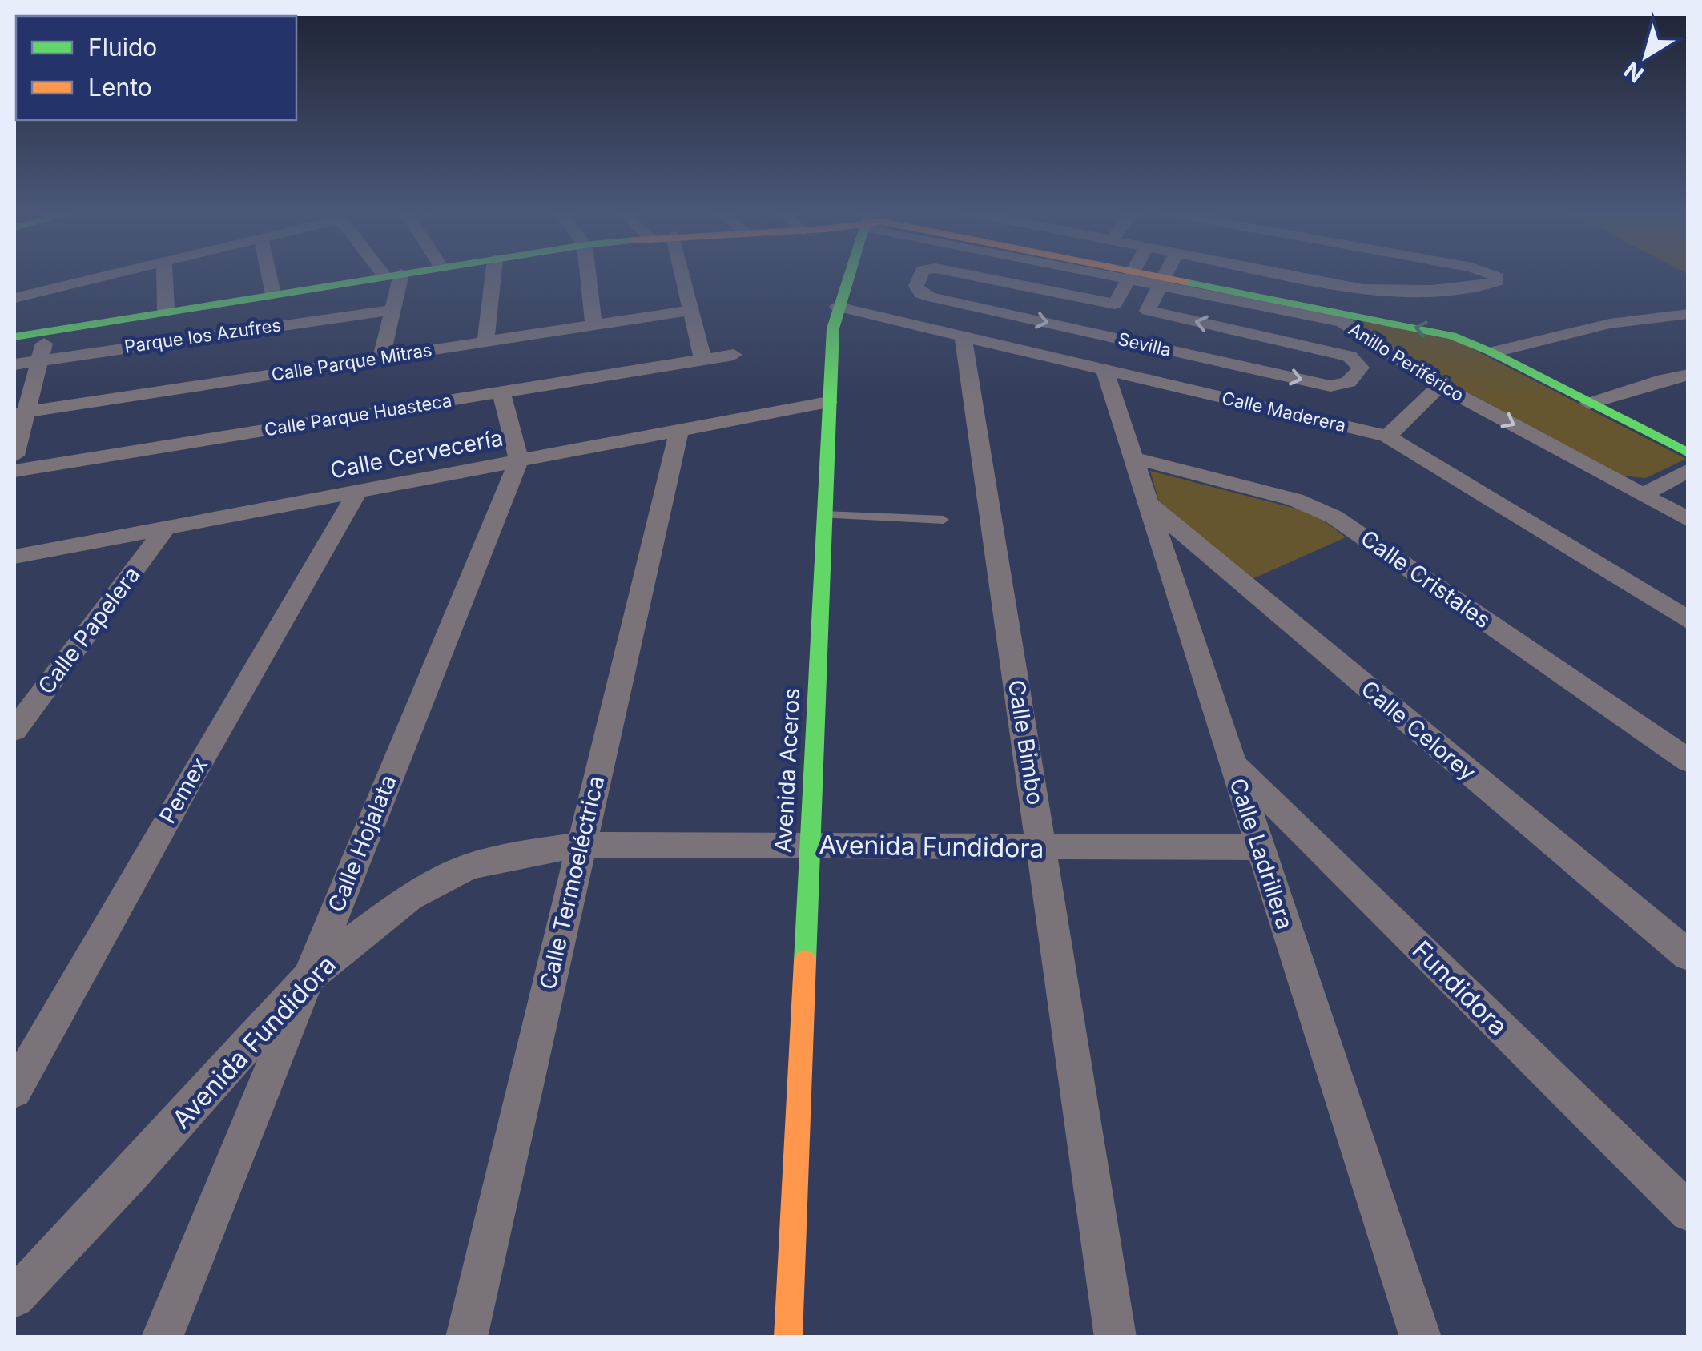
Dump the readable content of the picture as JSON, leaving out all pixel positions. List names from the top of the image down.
{
  "streets": {
    "street": [
      "Parque los Azufres",
      "Sevilla",
      "Calle Parque Mitras",
      "Anillo Periférico",
      "Calle Maderera",
      "Calle Parque Huasteca",
      "Calle Cervecería",
      "Calle Cristales",
      "Calle Papelera",
      "Calle Celorey",
      "Calle Bimbo",
      "Avenida Aceros",
      "Pemex",
      "Calle Hojalata",
      "Avenida Fundidora",
      "Calle Ladrillera",
      "Calle Termoeléctrica",
      "Fundidora"
    ]
  },
  "crossings": [
    ["Sevilla", "Anillo Periférico"],
    ["Calle Maderera", "Calle Bimbo"],
    ["Calle Maderera", "Avenida Aceros"],
    ["Calle Maderera", "Calle Ladrillera"],
    ["Calle Cervecería", "Calle Papelera"],
    ["Calle Cervecería", "Avenida Aceros"],
    ["Calle Cervecería", "Pemex"],
    ["Calle Cervecería", "Calle Hojalata"],
    ["Calle Cervecería", "Calle Termoeléctrica"],
    ["Calle Cristales", "Calle Ladrillera"],
    ["Calle Celorey", "Calle Ladrillera"],
    ["Calle Bimbo", "Avenida Fundidora"],
    ["Avenida Aceros", "Avenida Fundidora"],
    ["Calle Hojalata", "Avenida Fundidora"],
    ["Avenida Fundidora", "Calle Ladrillera"],
    ["Avenida Fundidora", "Calle Termoeléctrica"],
    ["Calle Ladrillera", "Fundidora"]
  ],
  "legend": ["Fluido", "Lento"],
  "north": "bottom left"
}
